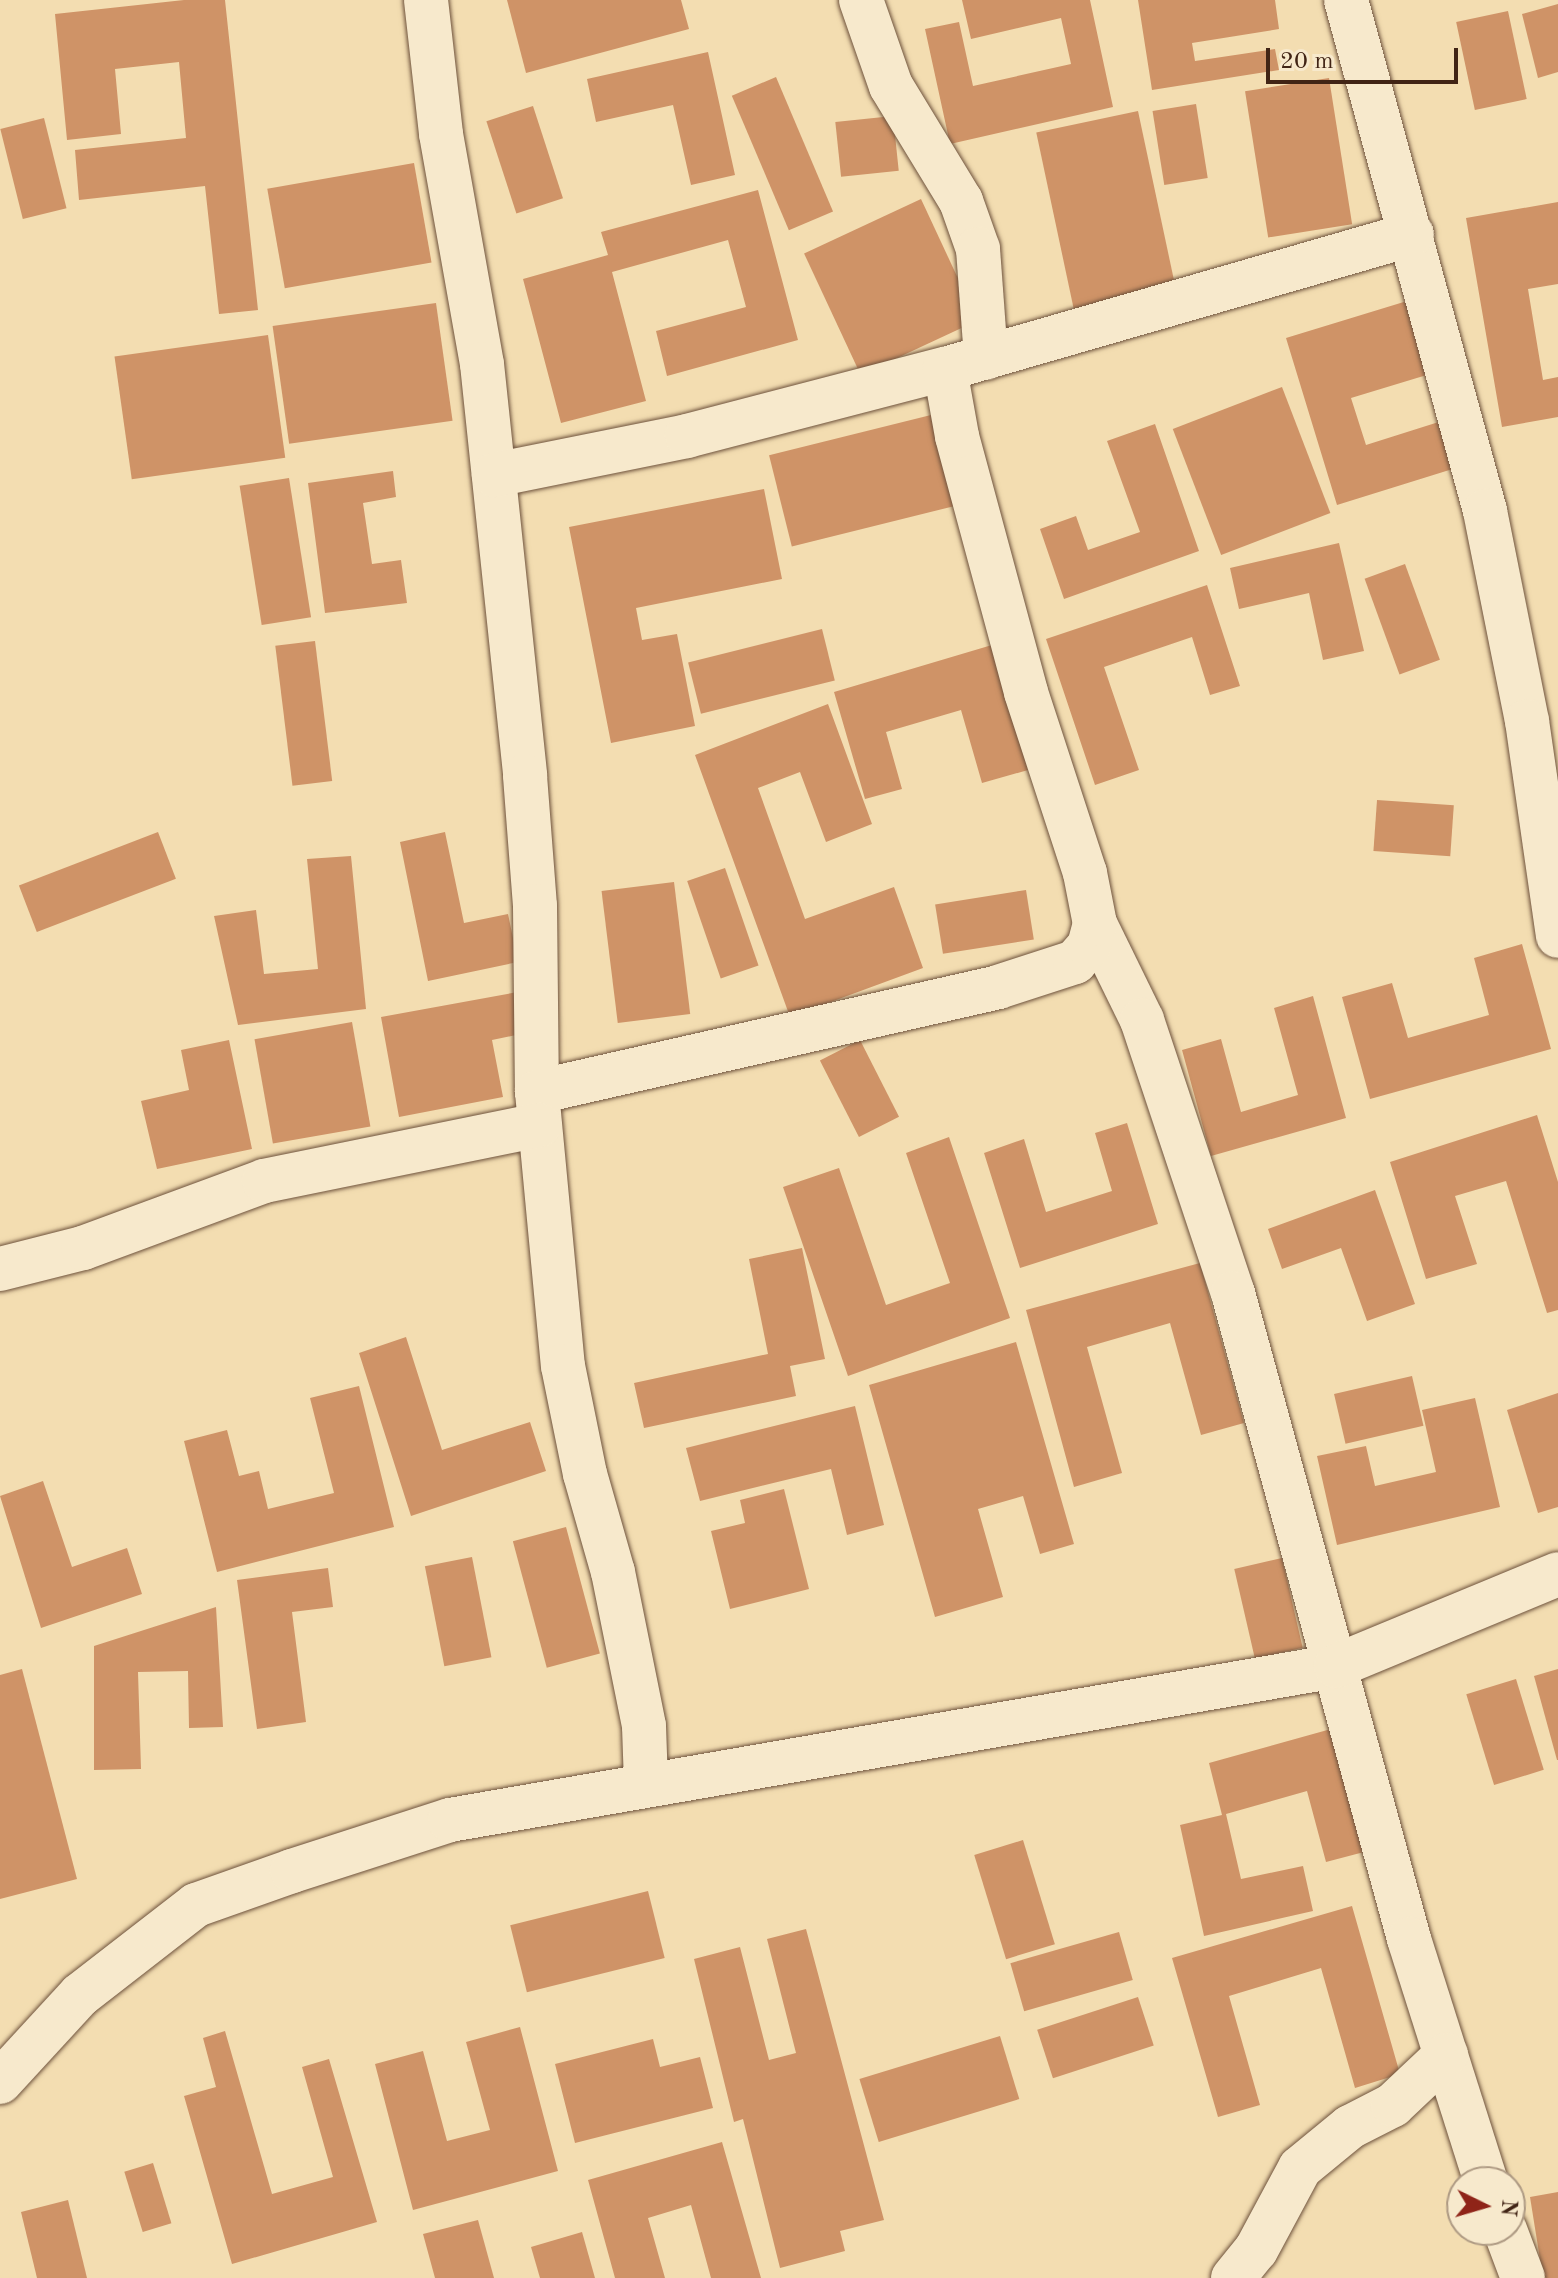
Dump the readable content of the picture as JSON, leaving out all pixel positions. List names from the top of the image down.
{
  "scale_bar": "20 m",
  "north": "right"
}
